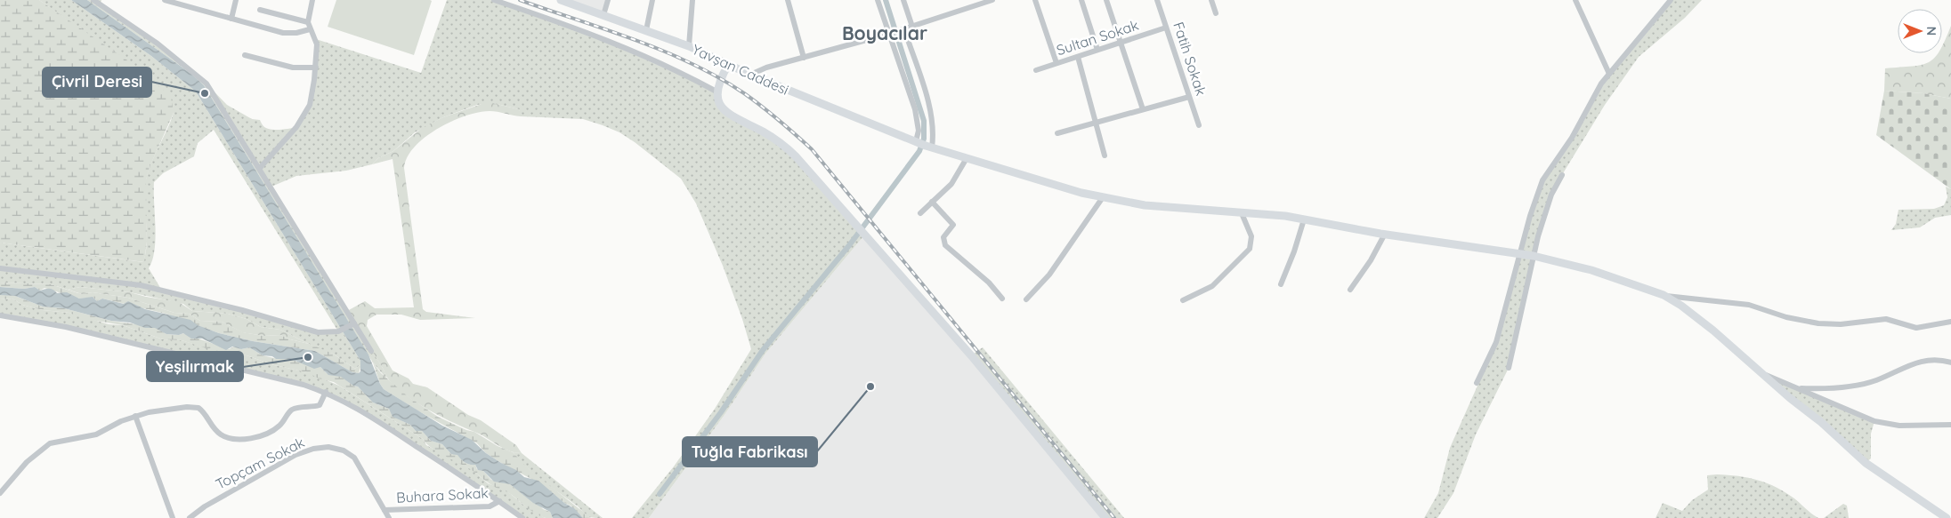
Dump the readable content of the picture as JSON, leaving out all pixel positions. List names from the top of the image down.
{
  "streets": {
    "street": [
      "Sultan Sokak",
      "Fatih Sokak",
      "Yavşan Caddesi",
      "Topçam Sokak",
      "Buhara Sokak"
    ]
  },
  "crossings": [
    ["Sultan Sokak", "Fatih Sokak"],
    ["Topçam Sokak", "Buhara Sokak"]
  ],
  "districts": ["Boyacılar"],
  "places": ["Çivril Deresi", "Yeşilırmak", "Tuğla Fabrikası"],
  "north": "right"
}
